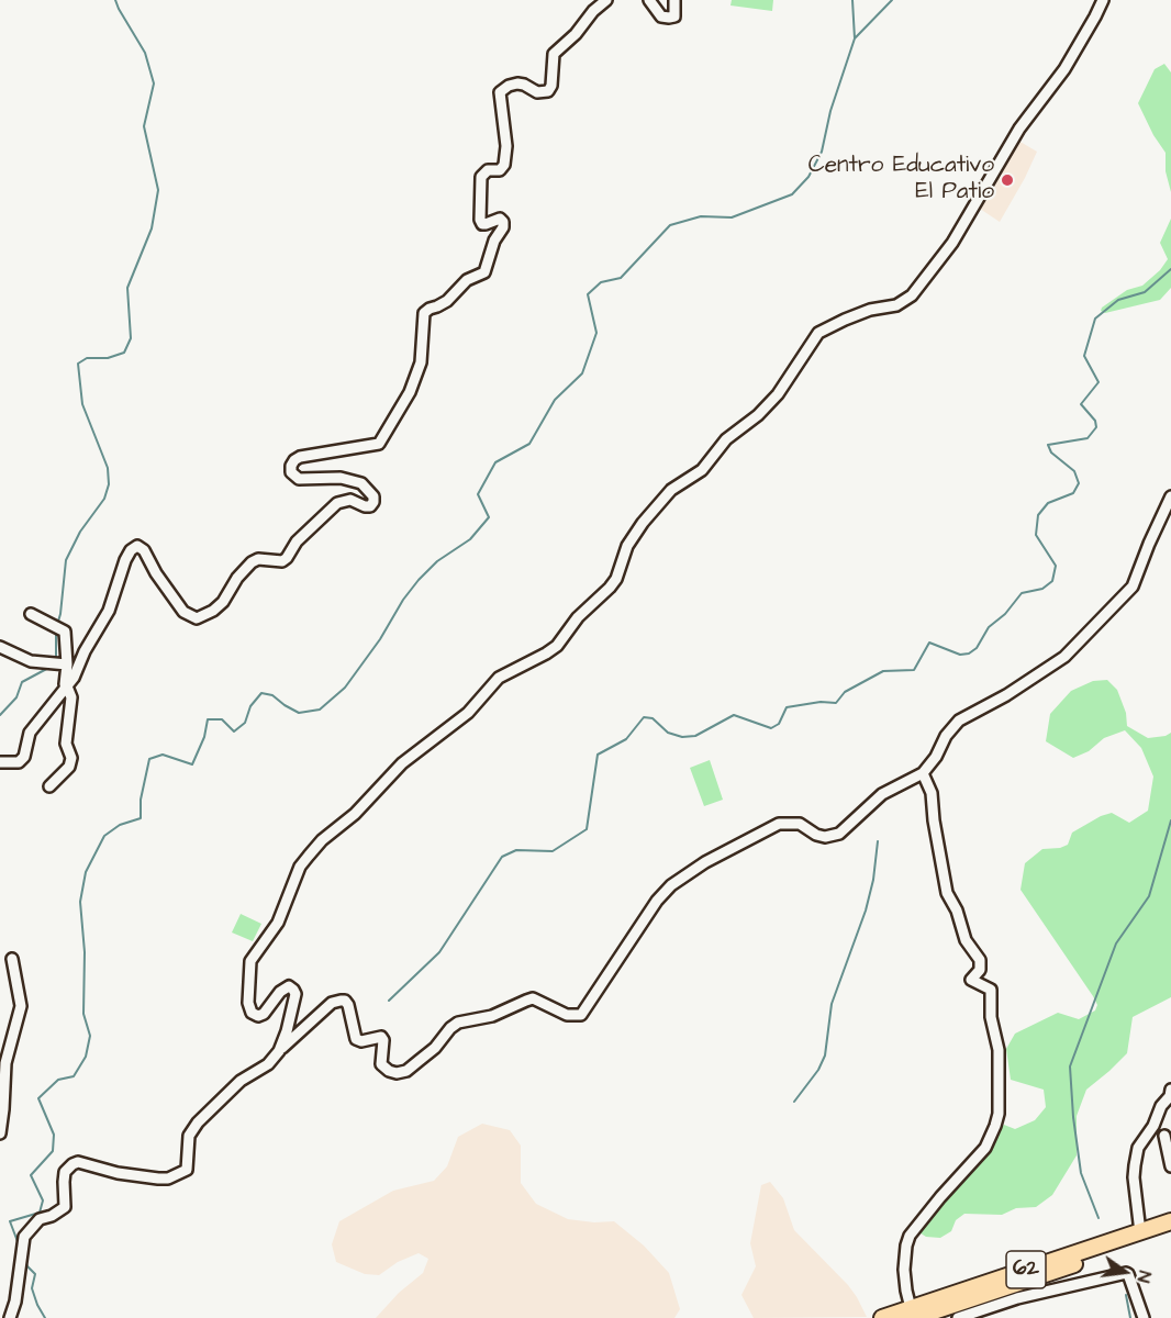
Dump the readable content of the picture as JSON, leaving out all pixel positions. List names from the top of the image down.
{
  "streets": {
    "highway": ["62"]
  },
  "places": ["Centro Educativo El Patio"],
  "north": "right"
}
